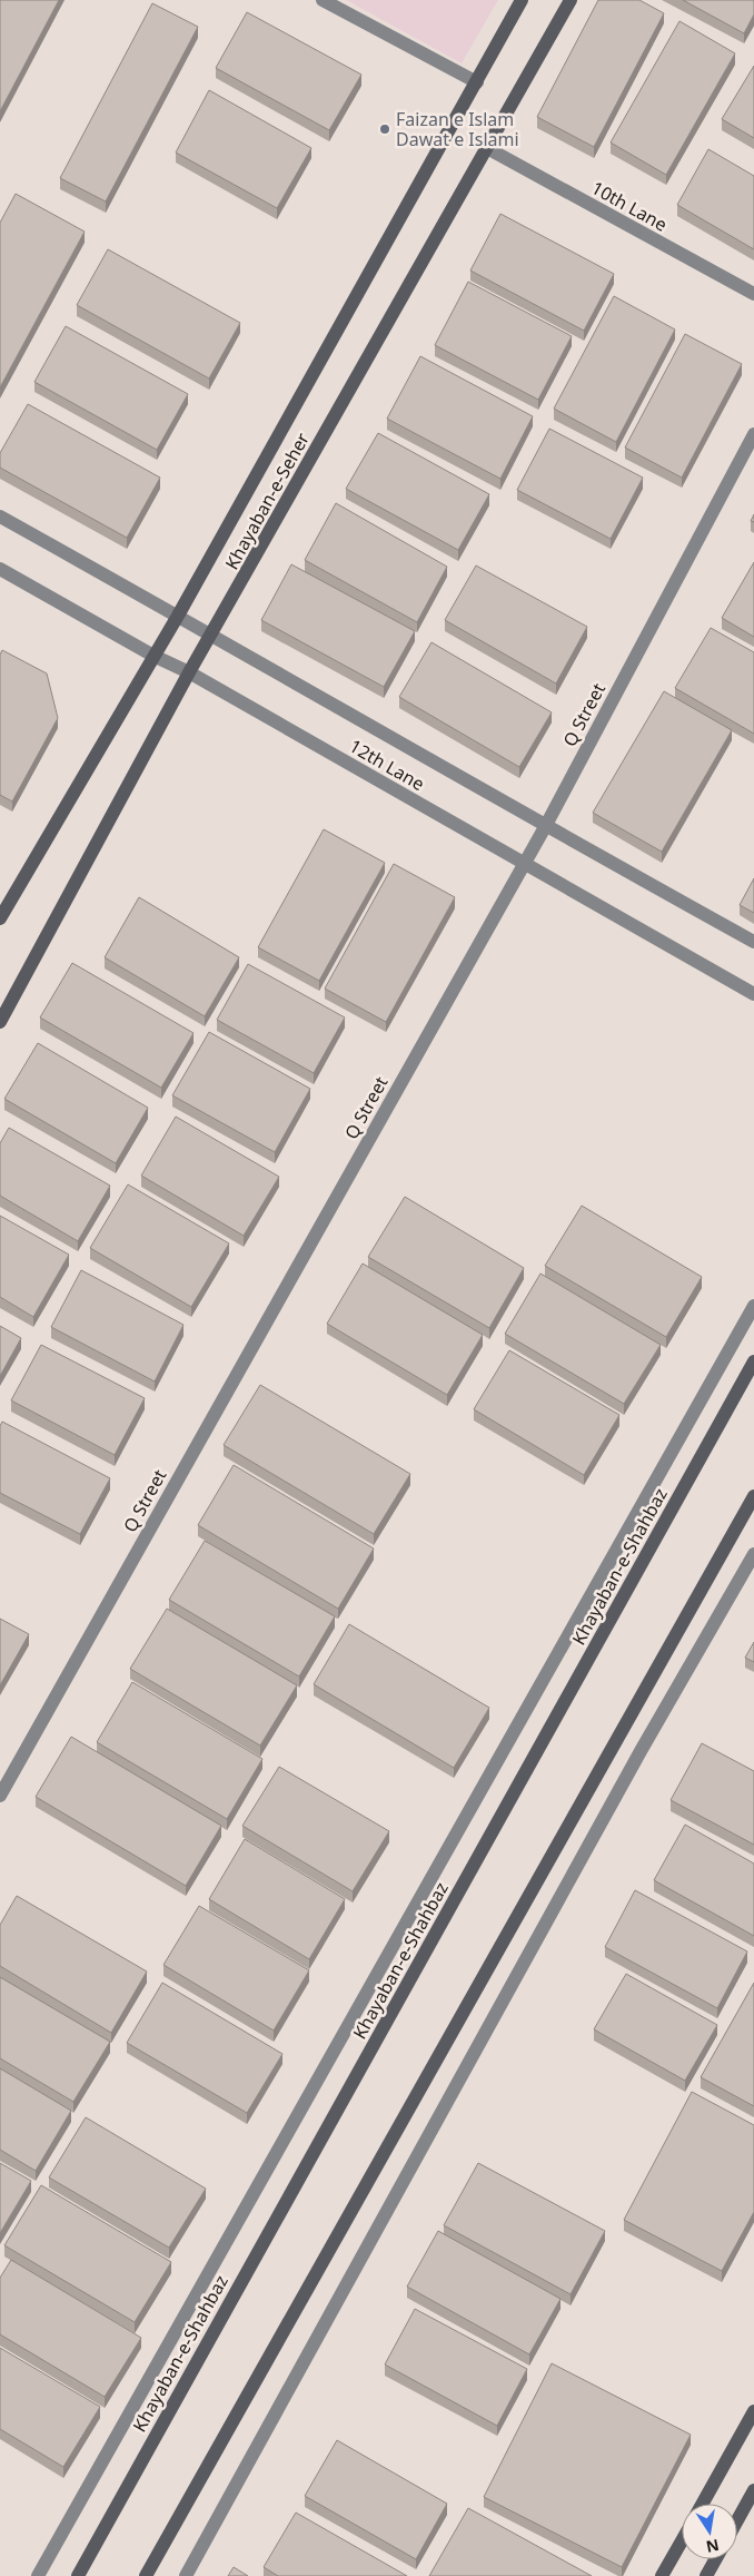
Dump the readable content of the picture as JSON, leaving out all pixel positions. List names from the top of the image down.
{
  "streets": {
    "main road": ["Khayaban-e-Seher", "Khayaban-e-Shahbaz"],
    "street": ["10th Lane", "Q Street", "12th Lane"]
  },
  "crossings": [
    ["10th Lane", "Khayaban-e-Seher"],
    ["Khayaban-e-Seher", "12th Lane"],
    ["Q Street", "12th Lane"]
  ],
  "places": ["Faizan e Islam Dawat e Islami"],
  "north": "bottom"
}
